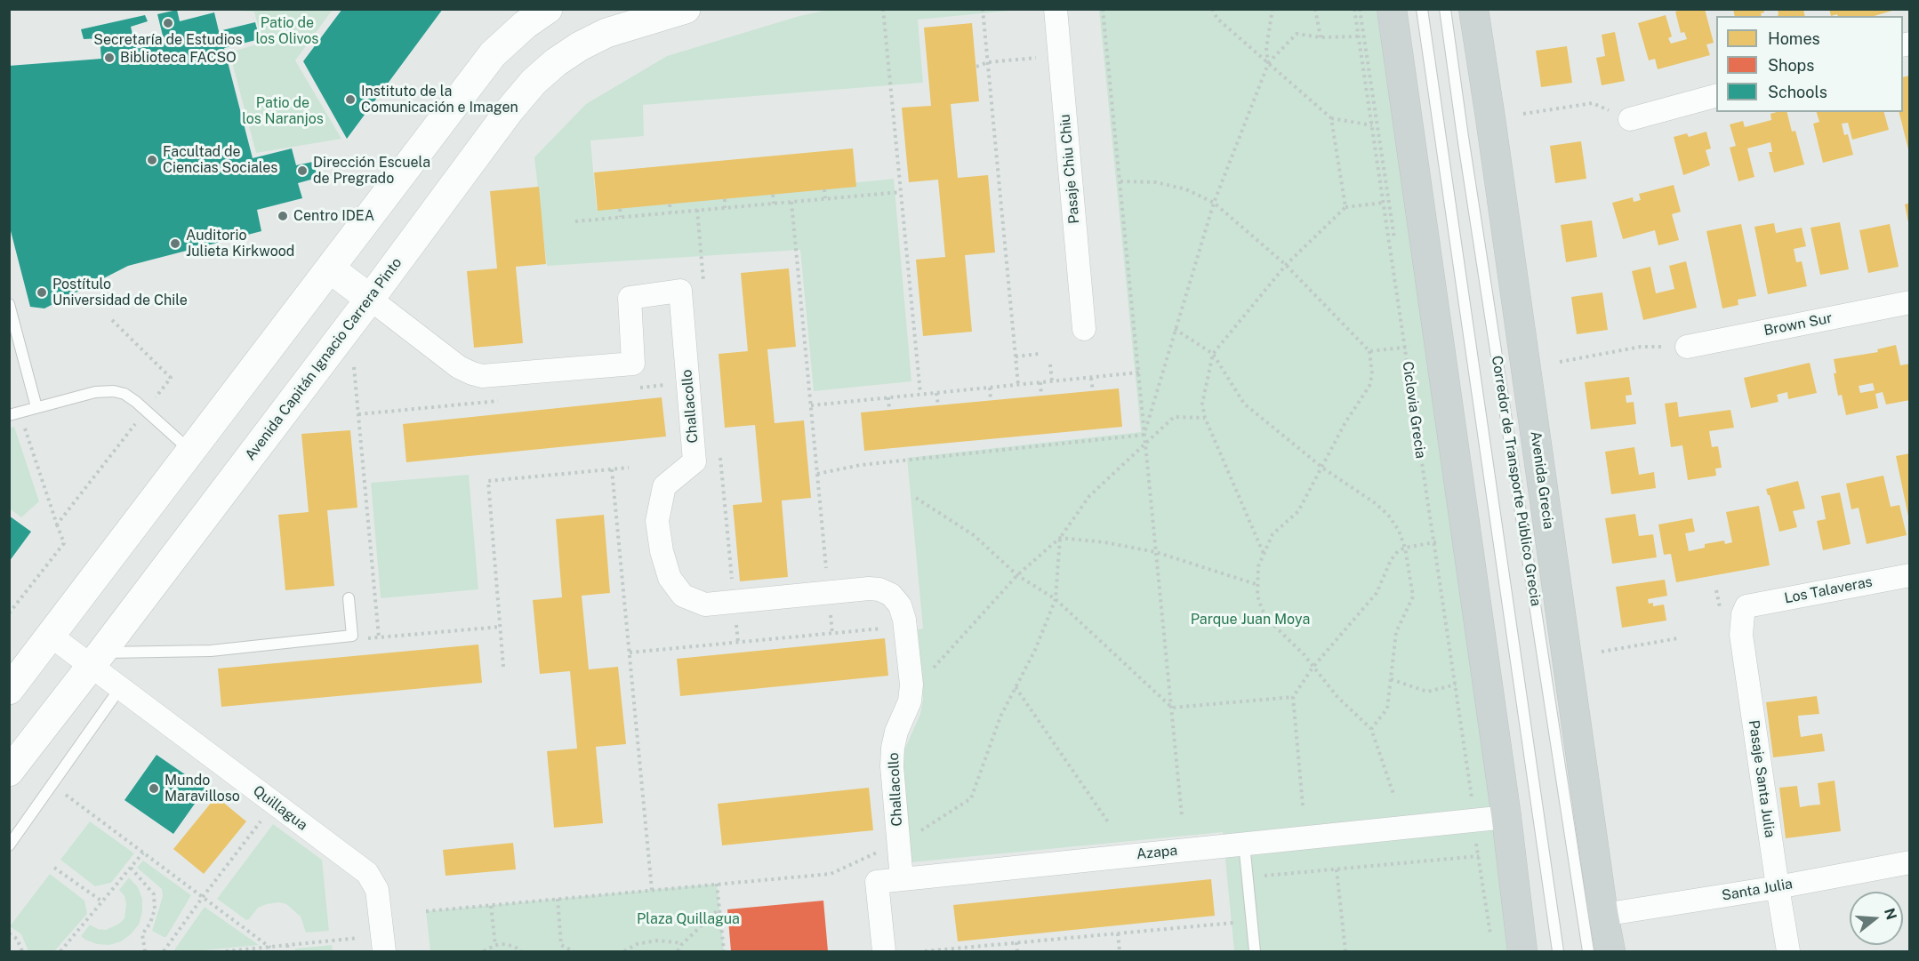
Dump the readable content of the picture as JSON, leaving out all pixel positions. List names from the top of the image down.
{
  "streets": {
    "main road": ["Avenida Grecia"],
    "street": [
      "Pasaje Chiu Chiu",
      "Brown Sur",
      "Avenida Capitán Ignacio Carrera Pinto",
      "Challacollo",
      "Los Talaveras",
      "Pasaje Santa Julia",
      "Quillagua",
      "Azapa",
      "Santa Julia"
    ],
    "lane": ["Corredor de Transporte Público Grecia"],
    "path": ["Ciclovia Grecia"]
  },
  "crossings": [
    ["Avenida Capitán Ignacio Carrera Pinto", "Challacollo"],
    ["Avenida Capitán Ignacio Carrera Pinto", "Quillagua"],
    ["Challacollo", "Azapa"],
    ["Avenida Grecia", "Santa Julia"],
    ["Los Talaveras", "Pasaje Santa Julia"],
    ["Pasaje Santa Julia", "Santa Julia"]
  ],
  "parks": [
    "Patio de los Olivos",
    "Patio de los Naranjos",
    "Parque Juan Moya",
    "Plaza Quillagua"
  ],
  "places": [
    "Secretaría de Estudios",
    "Biblioteca FACSO",
    "Instituto de la Comunicación e Imagen",
    "Facultad de Ciencias Sociales",
    "Dirección Escuela de Pregrado",
    "Centro IDEA",
    "Auditorio Julieta Kirkwood",
    "Postítulo Universidad de Chile",
    "Mundo Maravilloso"
  ],
  "legend": ["Homes", "Shops", "Schools"],
  "north": "right"
}
